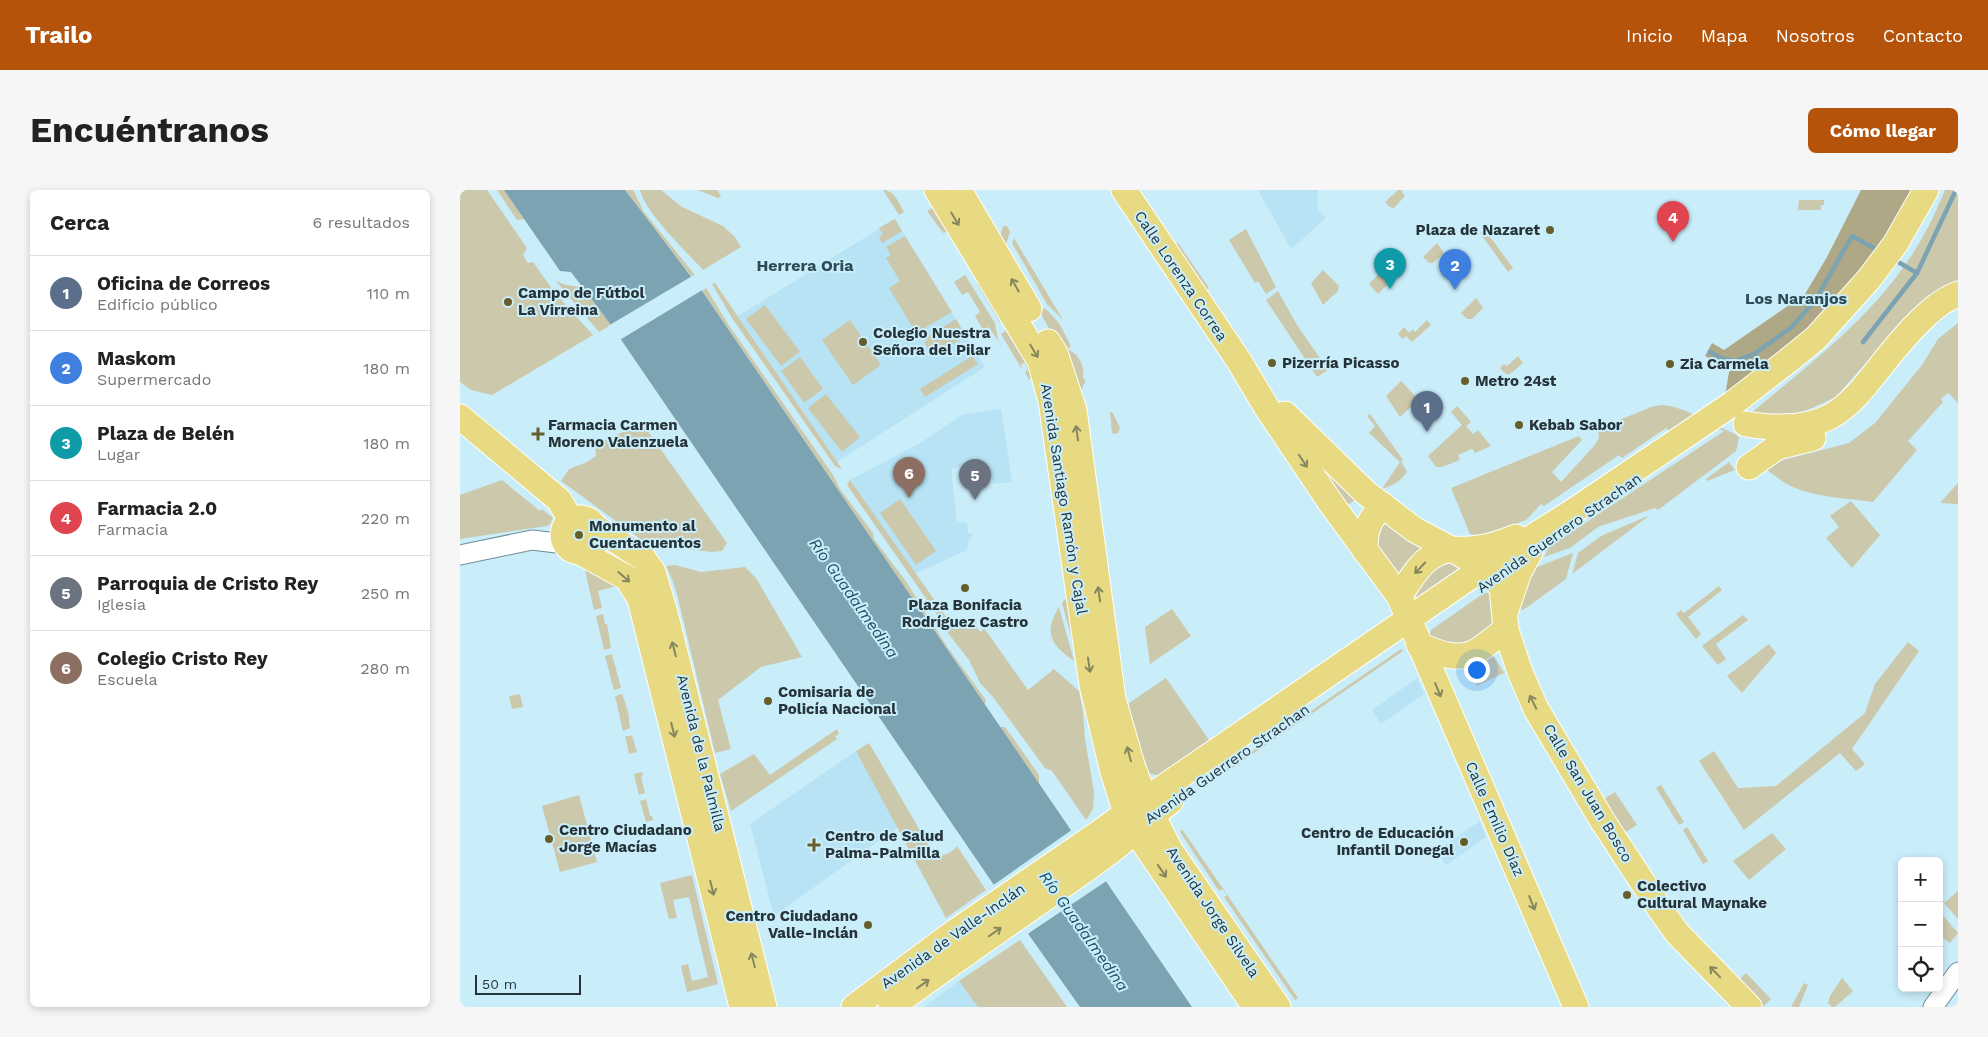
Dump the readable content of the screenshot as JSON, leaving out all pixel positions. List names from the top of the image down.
{
  "streets": {
    "main road": [
      "Calle Lorenza Correa",
      "Avenida Santiago Ramón y Cajal",
      "Avenida Guerrero Strachan",
      "Avenida de la Palmilla",
      "Calle San Juan Bosco",
      "Calle Emilio Díaz",
      "Avenida Jorge Silvela",
      "Avenida de Valle-Inclán"
    ]
  },
  "crossings": [
    ["Calle Lorenza Correa", "Avenida Guerrero Strachan"],
    ["Calle Lorenza Correa", "Calle San Juan Bosco"],
    ["Calle Lorenza Correa", "Calle Emilio Díaz"],
    ["Avenida Santiago Ramón y Cajal", "Avenida Guerrero Strachan"],
    ["Avenida Santiago Ramón y Cajal", "Avenida Jorge Silvela"],
    ["Avenida Santiago Ramón y Cajal", "Avenida de Valle-Inclán"],
    ["Avenida Guerrero Strachan", "Calle San Juan Bosco"],
    ["Avenida Guerrero Strachan", "Calle Emilio Díaz"],
    ["Avenida Guerrero Strachan", "Avenida Jorge Silvela"],
    ["Avenida Guerrero Strachan", "Avenida de Valle-Inclán"],
    ["Avenida Jorge Silvela", "Avenida de Valle-Inclán"]
  ],
  "one_way": ["Calle San Juan Bosco", "Calle Emilio Díaz"],
  "districts": ["Herrera Oria", "Los Naranjos"],
  "water": ["Río Guadalmedina"],
  "places": {
    "other": [
      "Plaza de Nazaret",
      "Campo de Fútbol La Virreina",
      "Colegio Nuestra Señora del Pilar",
      "Pizerría Picasso",
      "Zia Carmela",
      "Metro 24st",
      "Kebab Sabor",
      "Monumento al Cuentacuentos",
      "Plaza Bonifacia Rodríguez Castro",
      "Comisaria de Policía Nacional",
      "Centro Ciudadano Jorge Macías",
      "Centro de Educación Infantil Donegal",
      "Colectivo Cultural Maynake",
      "Centro Ciudadano Valle-Inclán"
    ],
    "health": ["Farmacia Carmen Moreno Valenzuela", "Centro de Salud Palma-Palmilla"]
  },
  "scale_bar": "50 m",
  "page": {
    "header": "Trailo",
    "nav": [
      "Inicio",
      "Mapa",
      "Nosotros",
      "Contacto"
    ],
    "buttons": "Cómo llegar",
    "title": "Encuéntranos",
    "heading": ["Cerca", "6 resultados"],
    "pins": [
      "4",
      "3",
      "2",
      "1",
      "6",
      "5"
    ],
    "list": [
      {
        "mark": "1",
        "name": "Oficina de Correos",
        "note": "Edificio público",
        "value": "110 m"
      },
      {
        "mark": "2",
        "name": "Maskom",
        "note": "Supermercado",
        "value": "180 m"
      },
      {
        "mark": "3",
        "name": "Plaza de Belén",
        "note": "Lugar",
        "value": "180 m"
      },
      {
        "mark": "4",
        "name": "Farmacia 2.0",
        "note": "Farmacia",
        "value": "220 m"
      },
      {
        "mark": "5",
        "name": "Parroquia de Cristo Rey",
        "note": "Iglesia",
        "value": "250 m"
      },
      {
        "mark": "6",
        "name": "Colegio Cristo Rey",
        "note": "Escuela",
        "value": "280 m"
      }
    ],
    "map_buttons": ["+", "−"],
    "scale": "50 m"
  }
}
